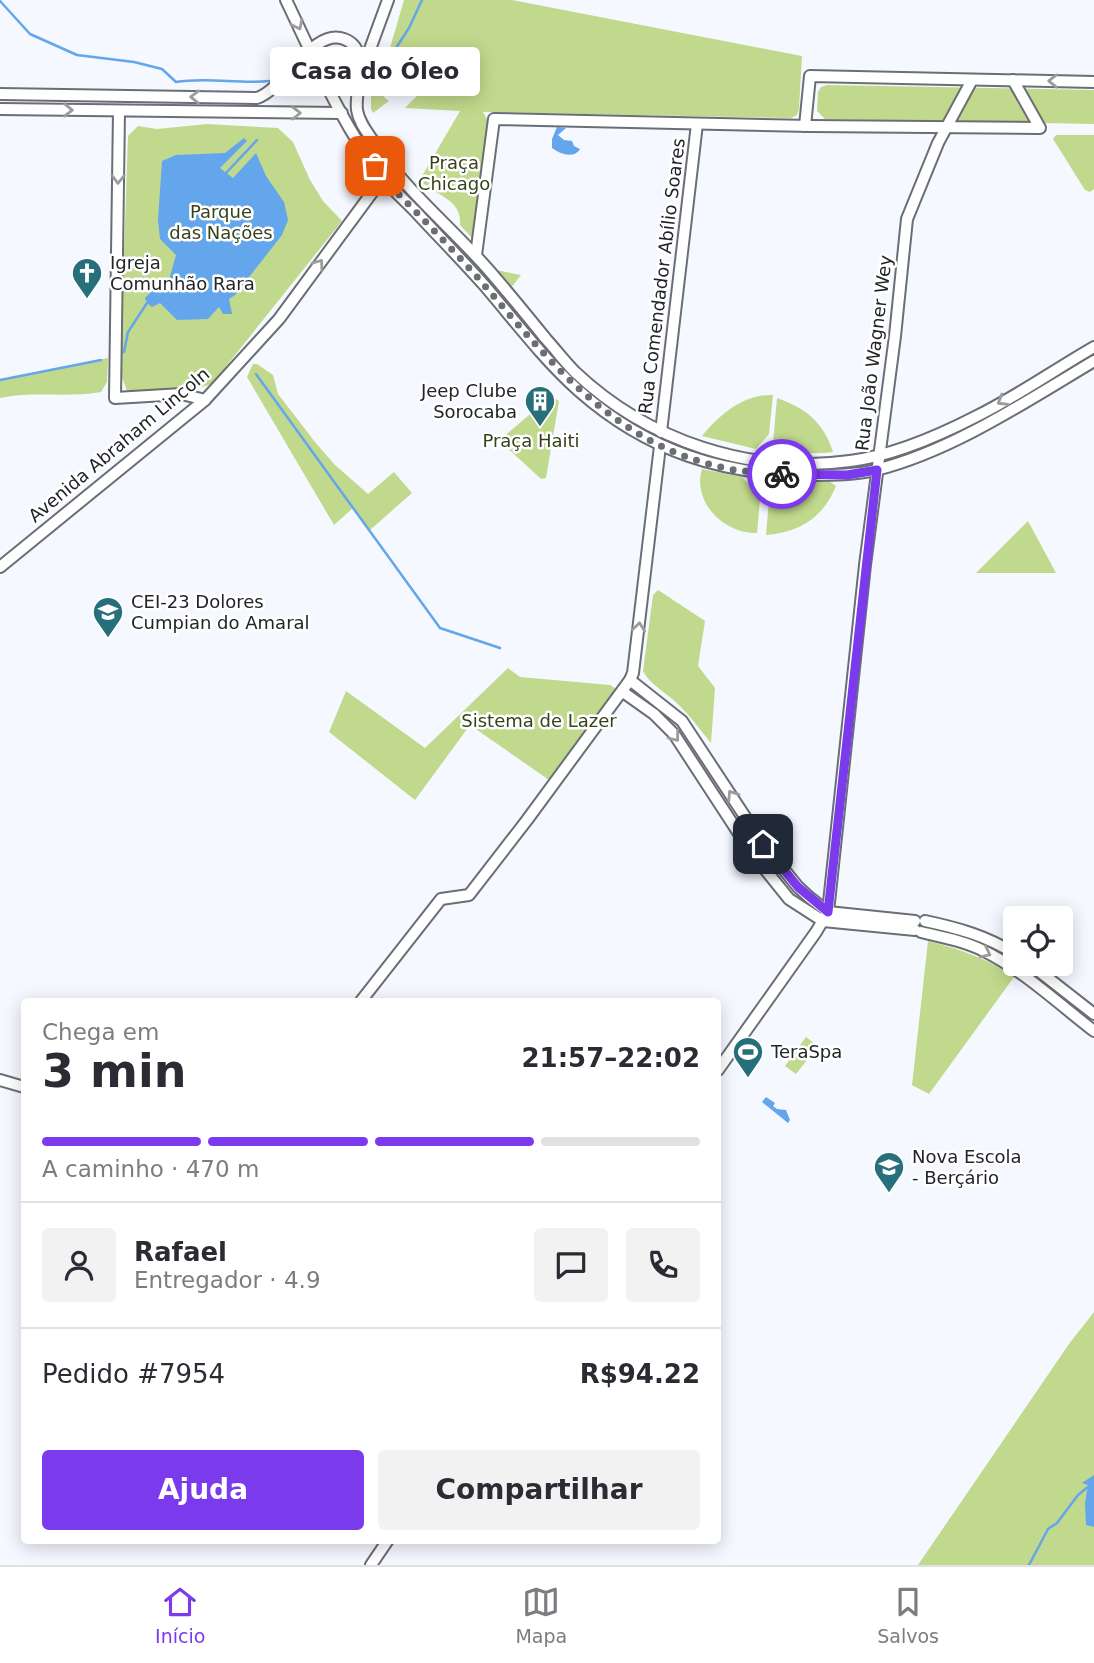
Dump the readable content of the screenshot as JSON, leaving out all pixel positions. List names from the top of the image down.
{
  "streets": {
    "street": ["Rua Comendador Abílio Soares", "Rua João Wagner Wey", "Avenida Abraham Lincoln"]
  },
  "one_way": ["Avenida Abraham Lincoln"],
  "parks": [
    "Praça Chicago",
    "Parque das Nações",
    "Praça Haiti",
    "Sistema de Lazer"
  ],
  "places": {
    "other": ["Casa do Óleo"],
    "church": ["Igreja Comunhão Rara"],
    "building": ["Jeep Clube Sorocaba"],
    "school or university": ["CEI-23 Dolores Cumpian do Amaral", "Nova Escola - Berçário"],
    "sports": ["TeraSpa"]
  },
  "page": {
    "bubble": "Casa do Óleo",
    "heading": ["3 min", "Chega em", "21:57–22:02"],
    "panel": [
      "Rafael",
      "Entregador · 4.9",
      "Pedido #7954",
      "R$94.22"
    ],
    "bar": "A caminho · 470 m",
    "buttons": ["Ajuda", "Compartilhar"],
    "tabs": ["Início", "Mapa", "Salvos"]
  }
}
